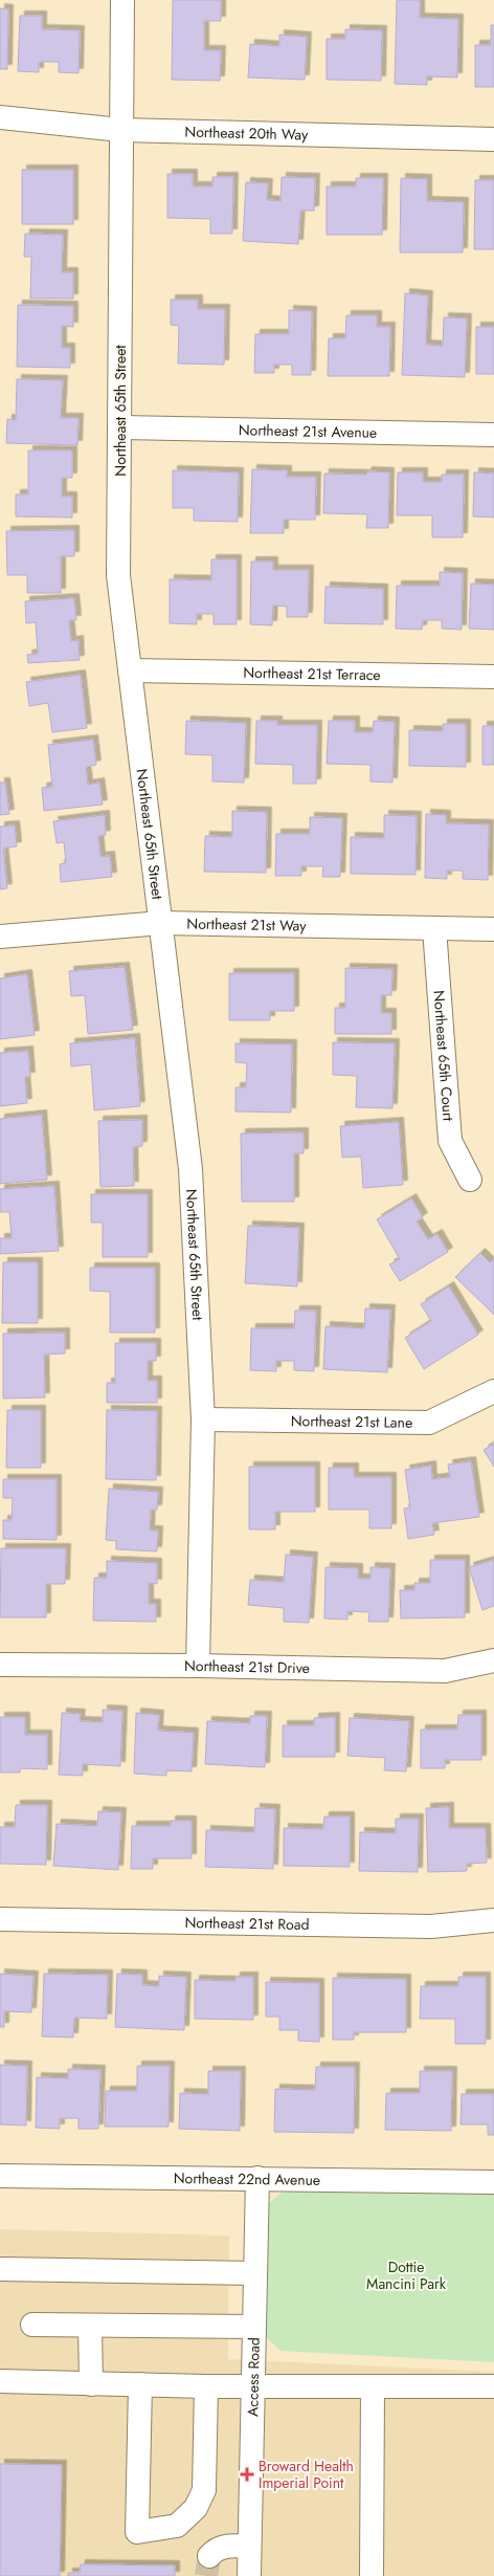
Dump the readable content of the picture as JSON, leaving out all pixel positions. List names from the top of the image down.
{
  "streets": {
    "street": [
      "Northeast 20th Way",
      "Northeast 65th Street",
      "Northeast 21st Avenue",
      "Northeast 21st Terrace",
      "Northeast 21st Way",
      "Northeast 65th Court",
      "Northeast 21st Lane",
      "Northeast 21st Drive",
      "Northeast 21st Road",
      "Northeast 22nd Avenue",
      "Access Road"
    ]
  },
  "crossings": [
    ["Northeast 20th Way", "Northeast 65th Street"],
    ["Northeast 65th Street", "Northeast 21st Avenue"],
    ["Northeast 65th Street", "Northeast 21st Terrace"],
    ["Northeast 65th Street", "Northeast 21st Way"],
    ["Northeast 65th Street", "Northeast 21st Lane"],
    ["Northeast 65th Street", "Northeast 21st Drive"],
    ["Northeast 21st Way", "Northeast 65th Court"],
    ["Northeast 22nd Avenue", "Access Road"]
  ],
  "parks": ["Dottie Mancini Park"],
  "places": {
    "health": ["Broward Health Imperial Point"]
  }
}
